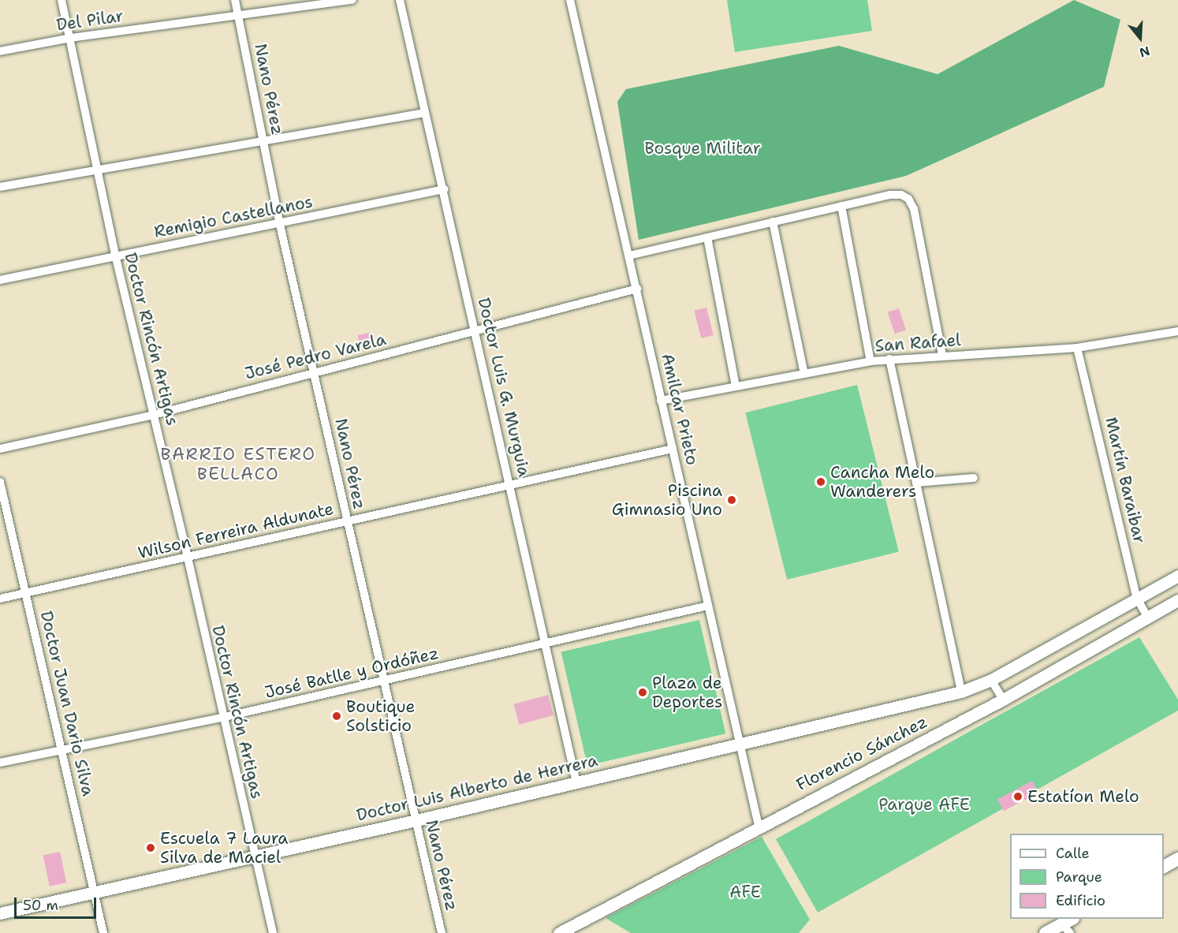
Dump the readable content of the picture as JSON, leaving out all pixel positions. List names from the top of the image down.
{
  "streets": {
    "street": [
      "Del Pilar",
      "Nano Pérez",
      "Remigio Castellanos",
      "Doctor Rincón Artigas",
      "San Rafael",
      "José Pedro Varela",
      "Doctor Luis G. Murguia",
      "Amilcar Prieto",
      "Martín Baraibar",
      "Wilson Ferreira Aldunate",
      "José Batlle y Ordóñez",
      "Doctor Juan Dario Silva",
      "Florencio Sánchez",
      "Doctor Luis Alberto de Herrera"
    ]
  },
  "crossings": [
    ["Del Pilar", "Nano Pérez"],
    ["Del Pilar", "Doctor Rincón Artigas"],
    ["Nano Pérez", "Remigio Castellanos"],
    ["Nano Pérez", "José Pedro Varela"],
    ["Nano Pérez", "Wilson Ferreira Aldunate"],
    ["Nano Pérez", "José Batlle y Ordóñez"],
    ["Nano Pérez", "Doctor Luis Alberto de Herrera"],
    ["Remigio Castellanos", "Doctor Rincón Artigas"],
    ["Remigio Castellanos", "Doctor Luis G. Murguia"],
    ["Doctor Rincón Artigas", "José Pedro Varela"],
    ["Doctor Rincón Artigas", "Wilson Ferreira Aldunate"],
    ["Doctor Rincón Artigas", "José Batlle y Ordóñez"],
    ["Doctor Rincón Artigas", "Doctor Luis Alberto de Herrera"],
    ["San Rafael", "Amilcar Prieto"],
    ["San Rafael", "Martín Baraibar"],
    ["José Pedro Varela", "Doctor Luis G. Murguia"],
    ["José Pedro Varela", "Amilcar Prieto"],
    ["Doctor Luis G. Murguia", "Wilson Ferreira Aldunate"],
    ["Doctor Luis G. Murguia", "José Batlle y Ordóñez"],
    ["Doctor Luis G. Murguia", "Doctor Luis Alberto de Herrera"],
    ["Amilcar Prieto", "Wilson Ferreira Aldunate"],
    ["Amilcar Prieto", "José Batlle y Ordóñez"],
    ["Amilcar Prieto", "Florencio Sánchez"],
    ["Amilcar Prieto", "Doctor Luis Alberto de Herrera"],
    ["Martín Baraibar", "Florencio Sánchez"],
    ["Wilson Ferreira Aldunate", "Doctor Juan Dario Silva"],
    ["José Batlle y Ordóñez", "Doctor Juan Dario Silva"],
    ["Doctor Juan Dario Silva", "Doctor Luis Alberto de Herrera"]
  ],
  "districts": ["BARRIO ESTERO BELLACO"],
  "parks": ["Bosque Militar", "Parque AFE", "AFE"],
  "places": [
    "Cancha Melo Wanderers",
    "Piscina Gimnasio Uno",
    "Plaza de Deportes",
    "Boutique Solsticio",
    "Estatíon Melo",
    "Escuela 7 Laura Silva de Maciel"
  ],
  "legend": ["Calle", "Parque", "Edificio"],
  "scale_bar": "50 m",
  "north": "bottom"
}
